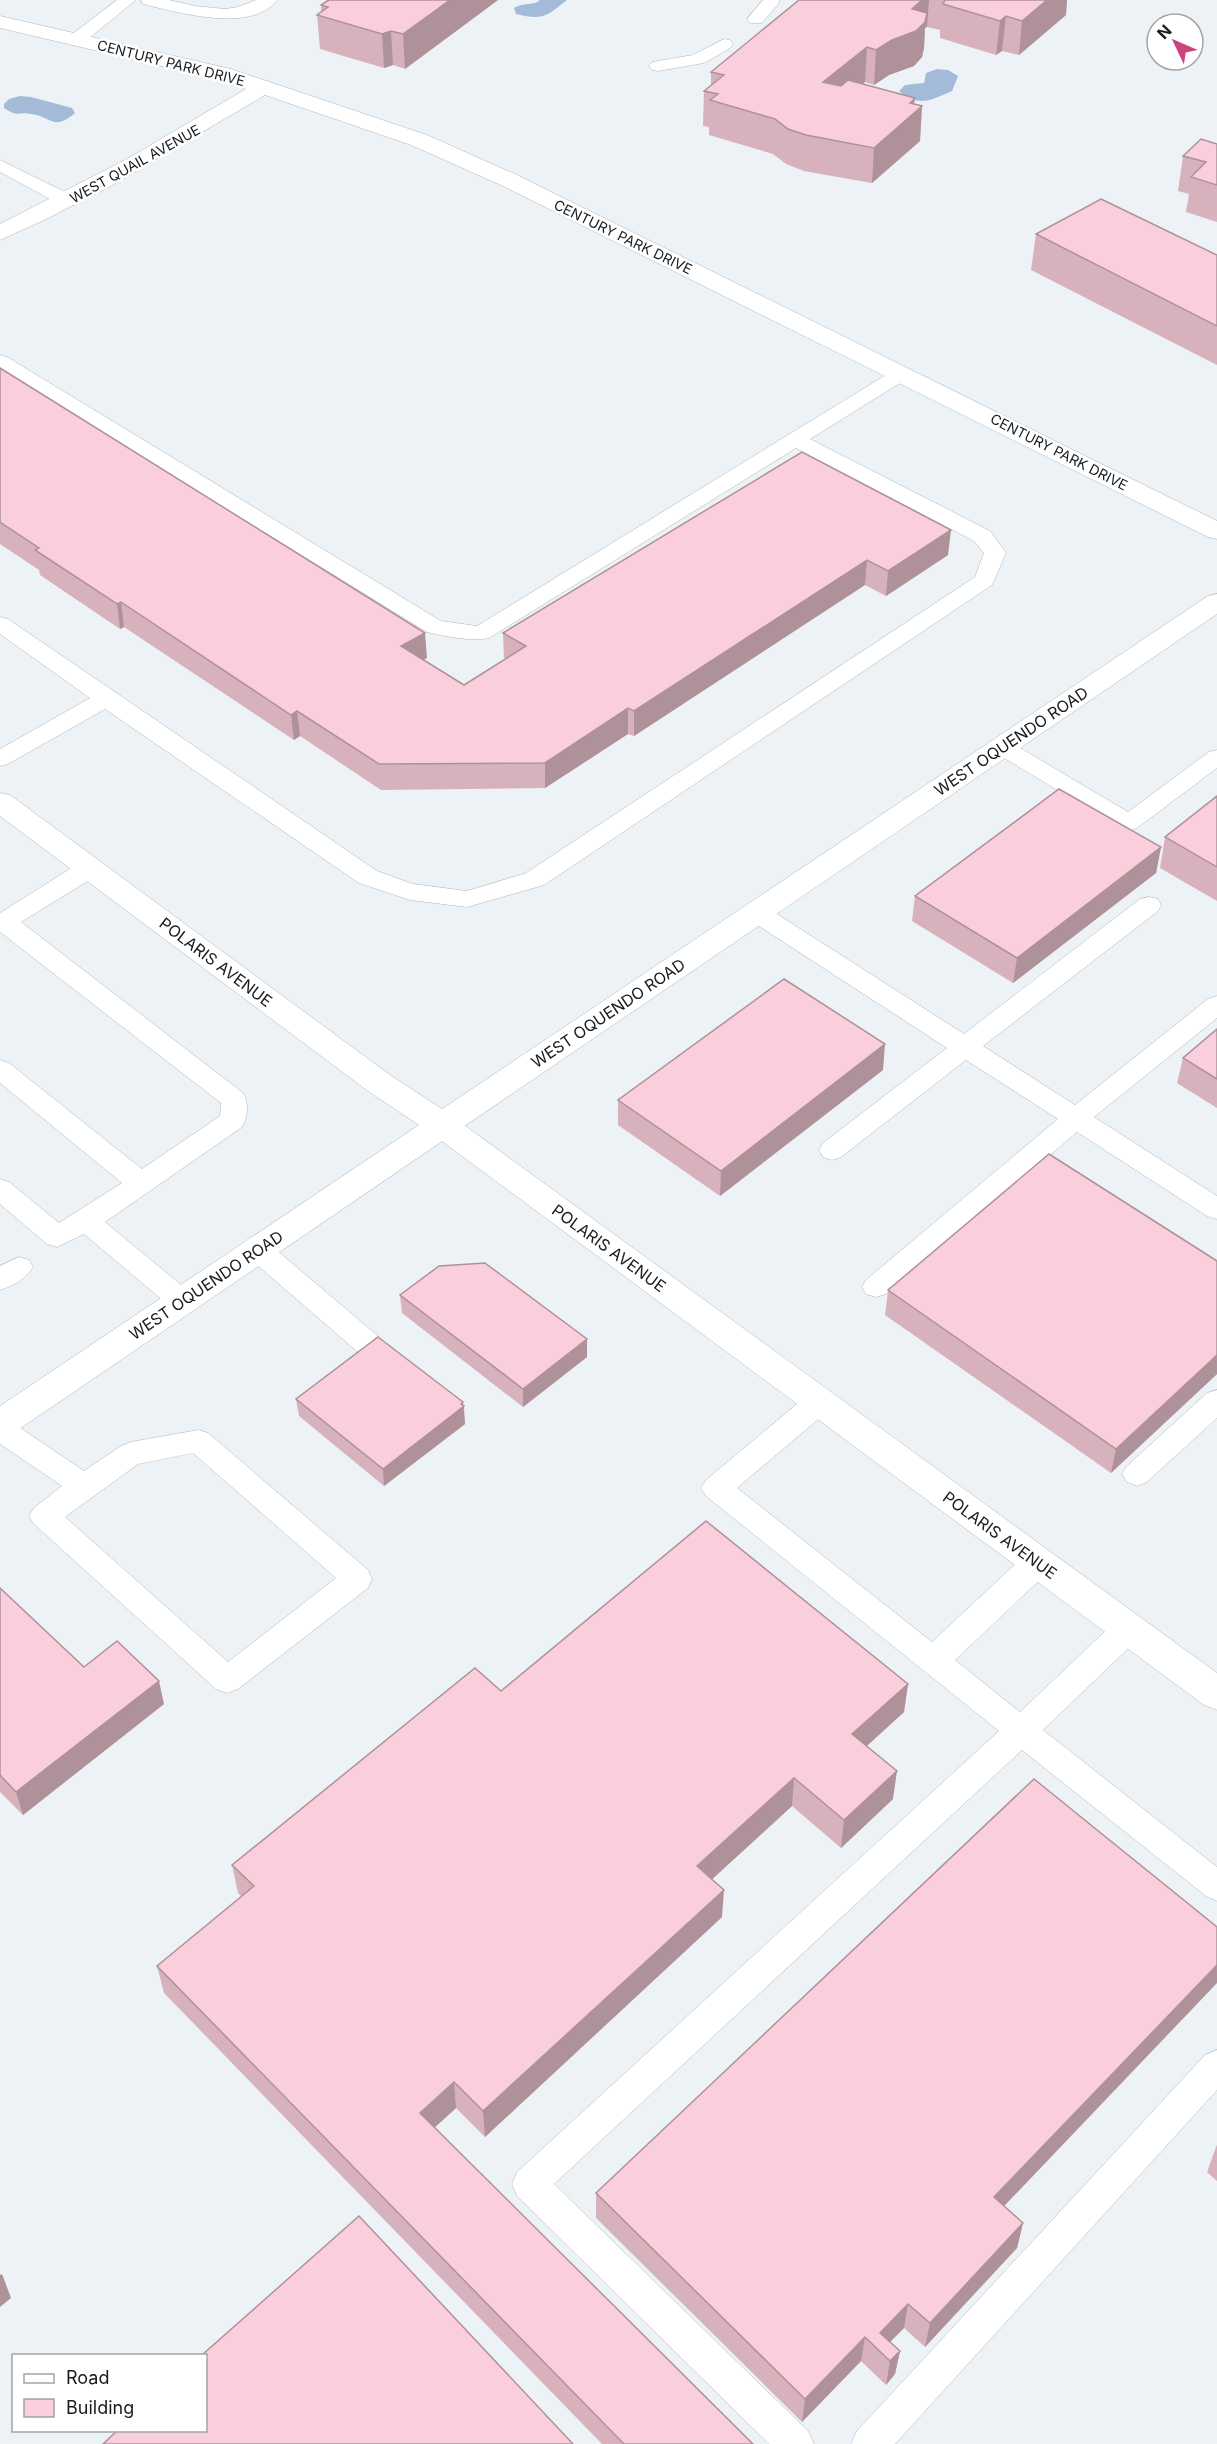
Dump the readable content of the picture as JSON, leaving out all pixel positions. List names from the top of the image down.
{
  "streets": {
    "street": [
      "CENTURY PARK DRIVE",
      "WEST QUAIL AVENUE",
      "WEST OQUENDO ROAD",
      "POLARIS AVENUE"
    ]
  },
  "crossings": [
    ["CENTURY PARK DRIVE", "WEST QUAIL AVENUE"],
    ["WEST OQUENDO ROAD", "POLARIS AVENUE"]
  ],
  "legend": ["Road", "Building"],
  "north": "top left"
}
